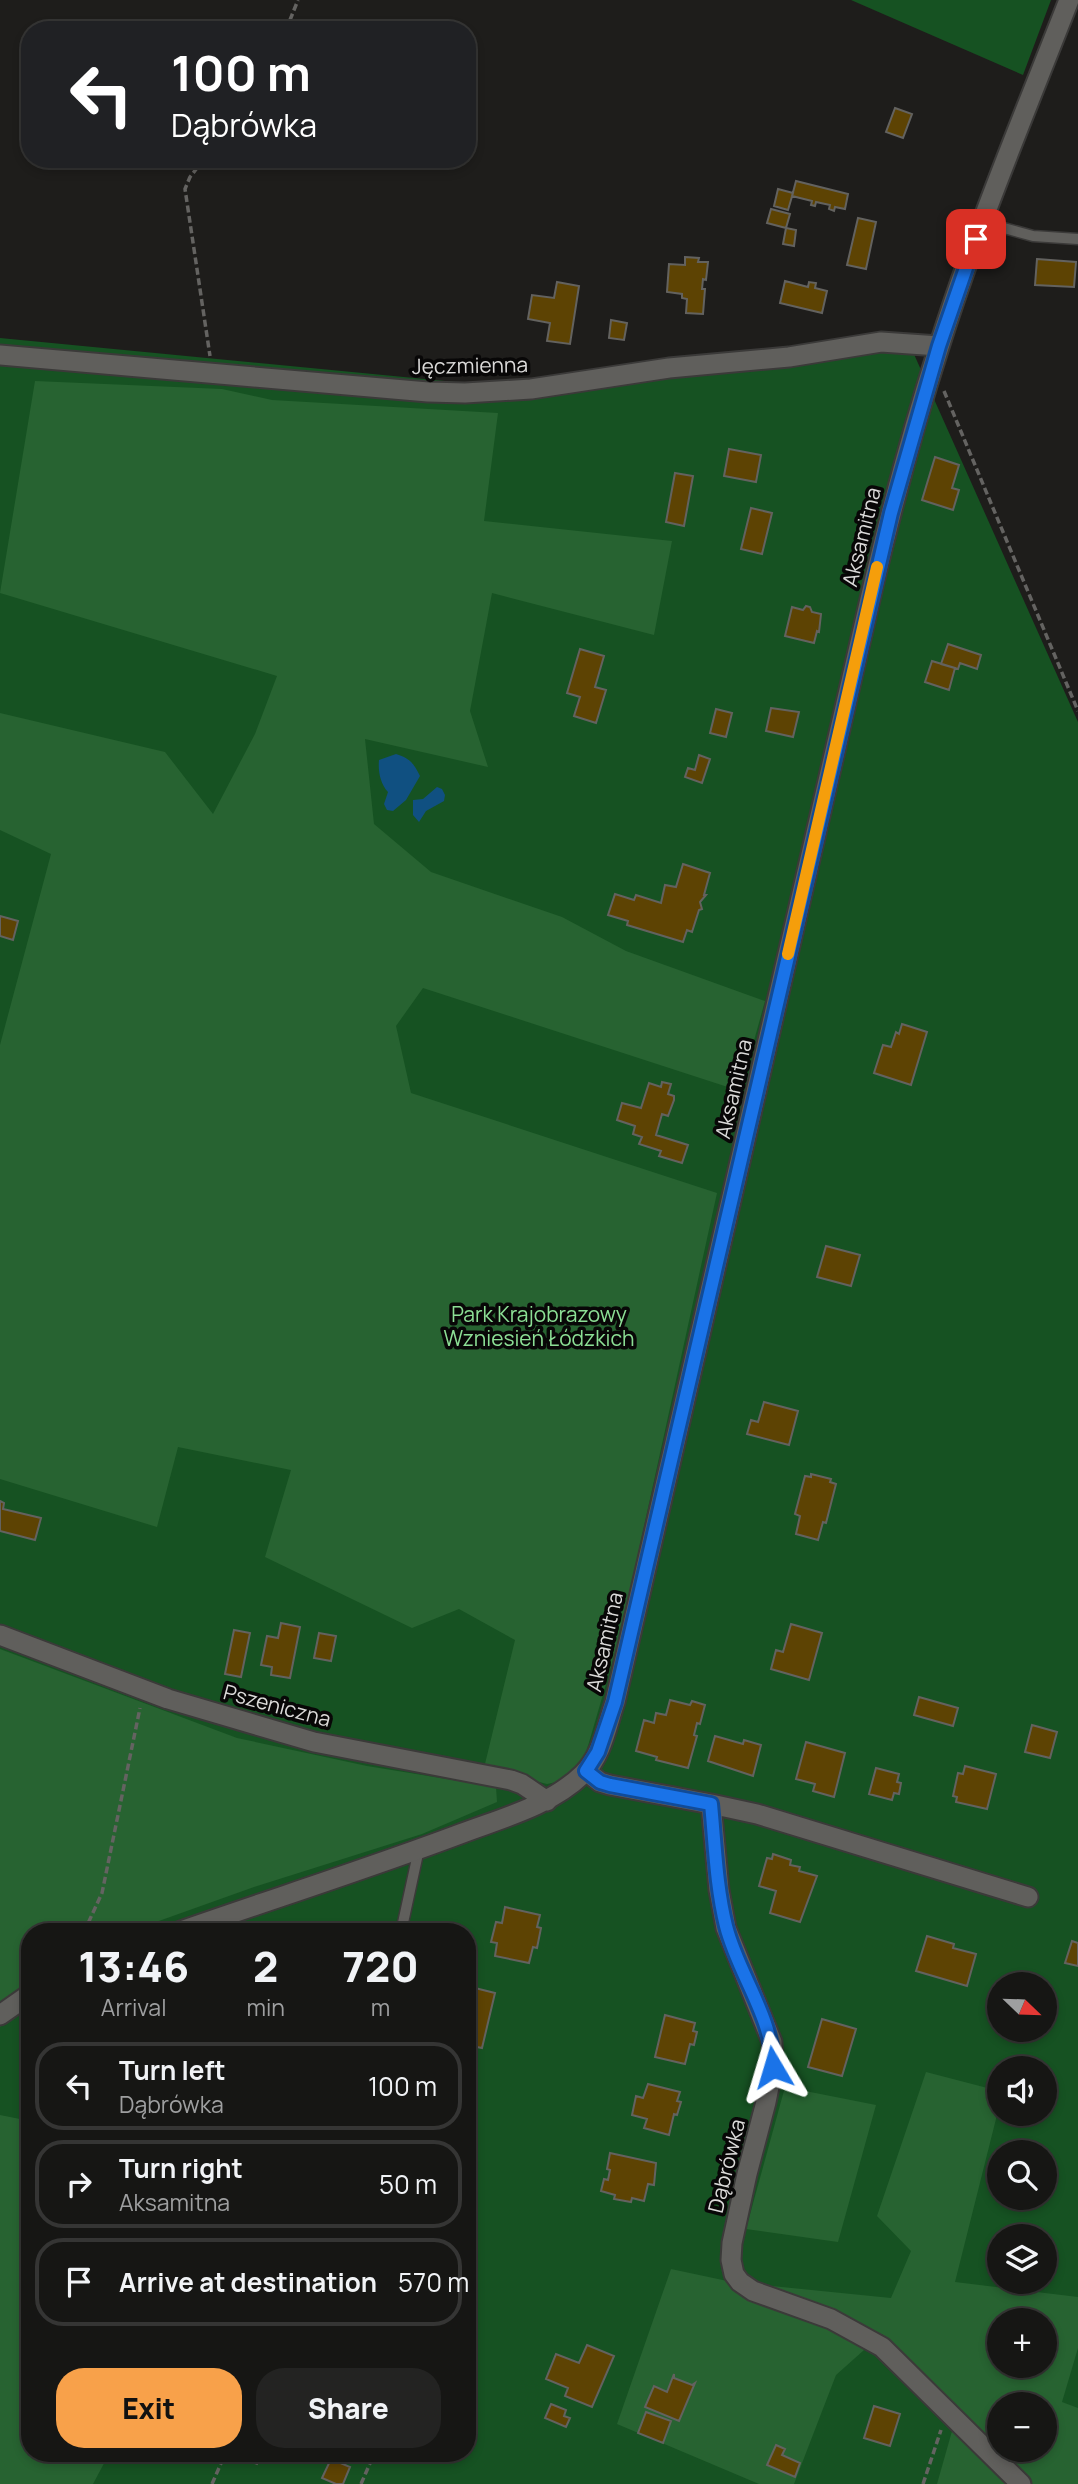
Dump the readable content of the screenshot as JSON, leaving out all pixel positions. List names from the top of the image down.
{
  "streets": {
    "street": [
      "Jęczmienna",
      "Aksamitna",
      "Pszeniczna",
      "Dąbrówka"
    ]
  },
  "crossings": [
    ["Jęczmienna", "Aksamitna"],
    ["Aksamitna", "Pszeniczna"]
  ],
  "parks": ["Park Krajobrazowy Wzniesień Łódzkich"],
  "north": "bottom right",
  "page": {
    "turn": ["100 m", "Dąbrówka"],
    "eta": [
      "13:46",
      "Arrival",
      "2",
      "min",
      "720",
      "m"
    ],
    "map_buttons": ["+", "−"],
    "list": [
      {
        "name": "Turn left",
        "note": "Dąbrówka",
        "value": "100 m"
      },
      {
        "name": "Turn right",
        "note": "Aksamitna",
        "value": "50 m"
      },
      {
        "name": "Arrive at destination",
        "value": "570 m"
      }
    ],
    "buttons": ["Exit", "Share"]
  }
}
